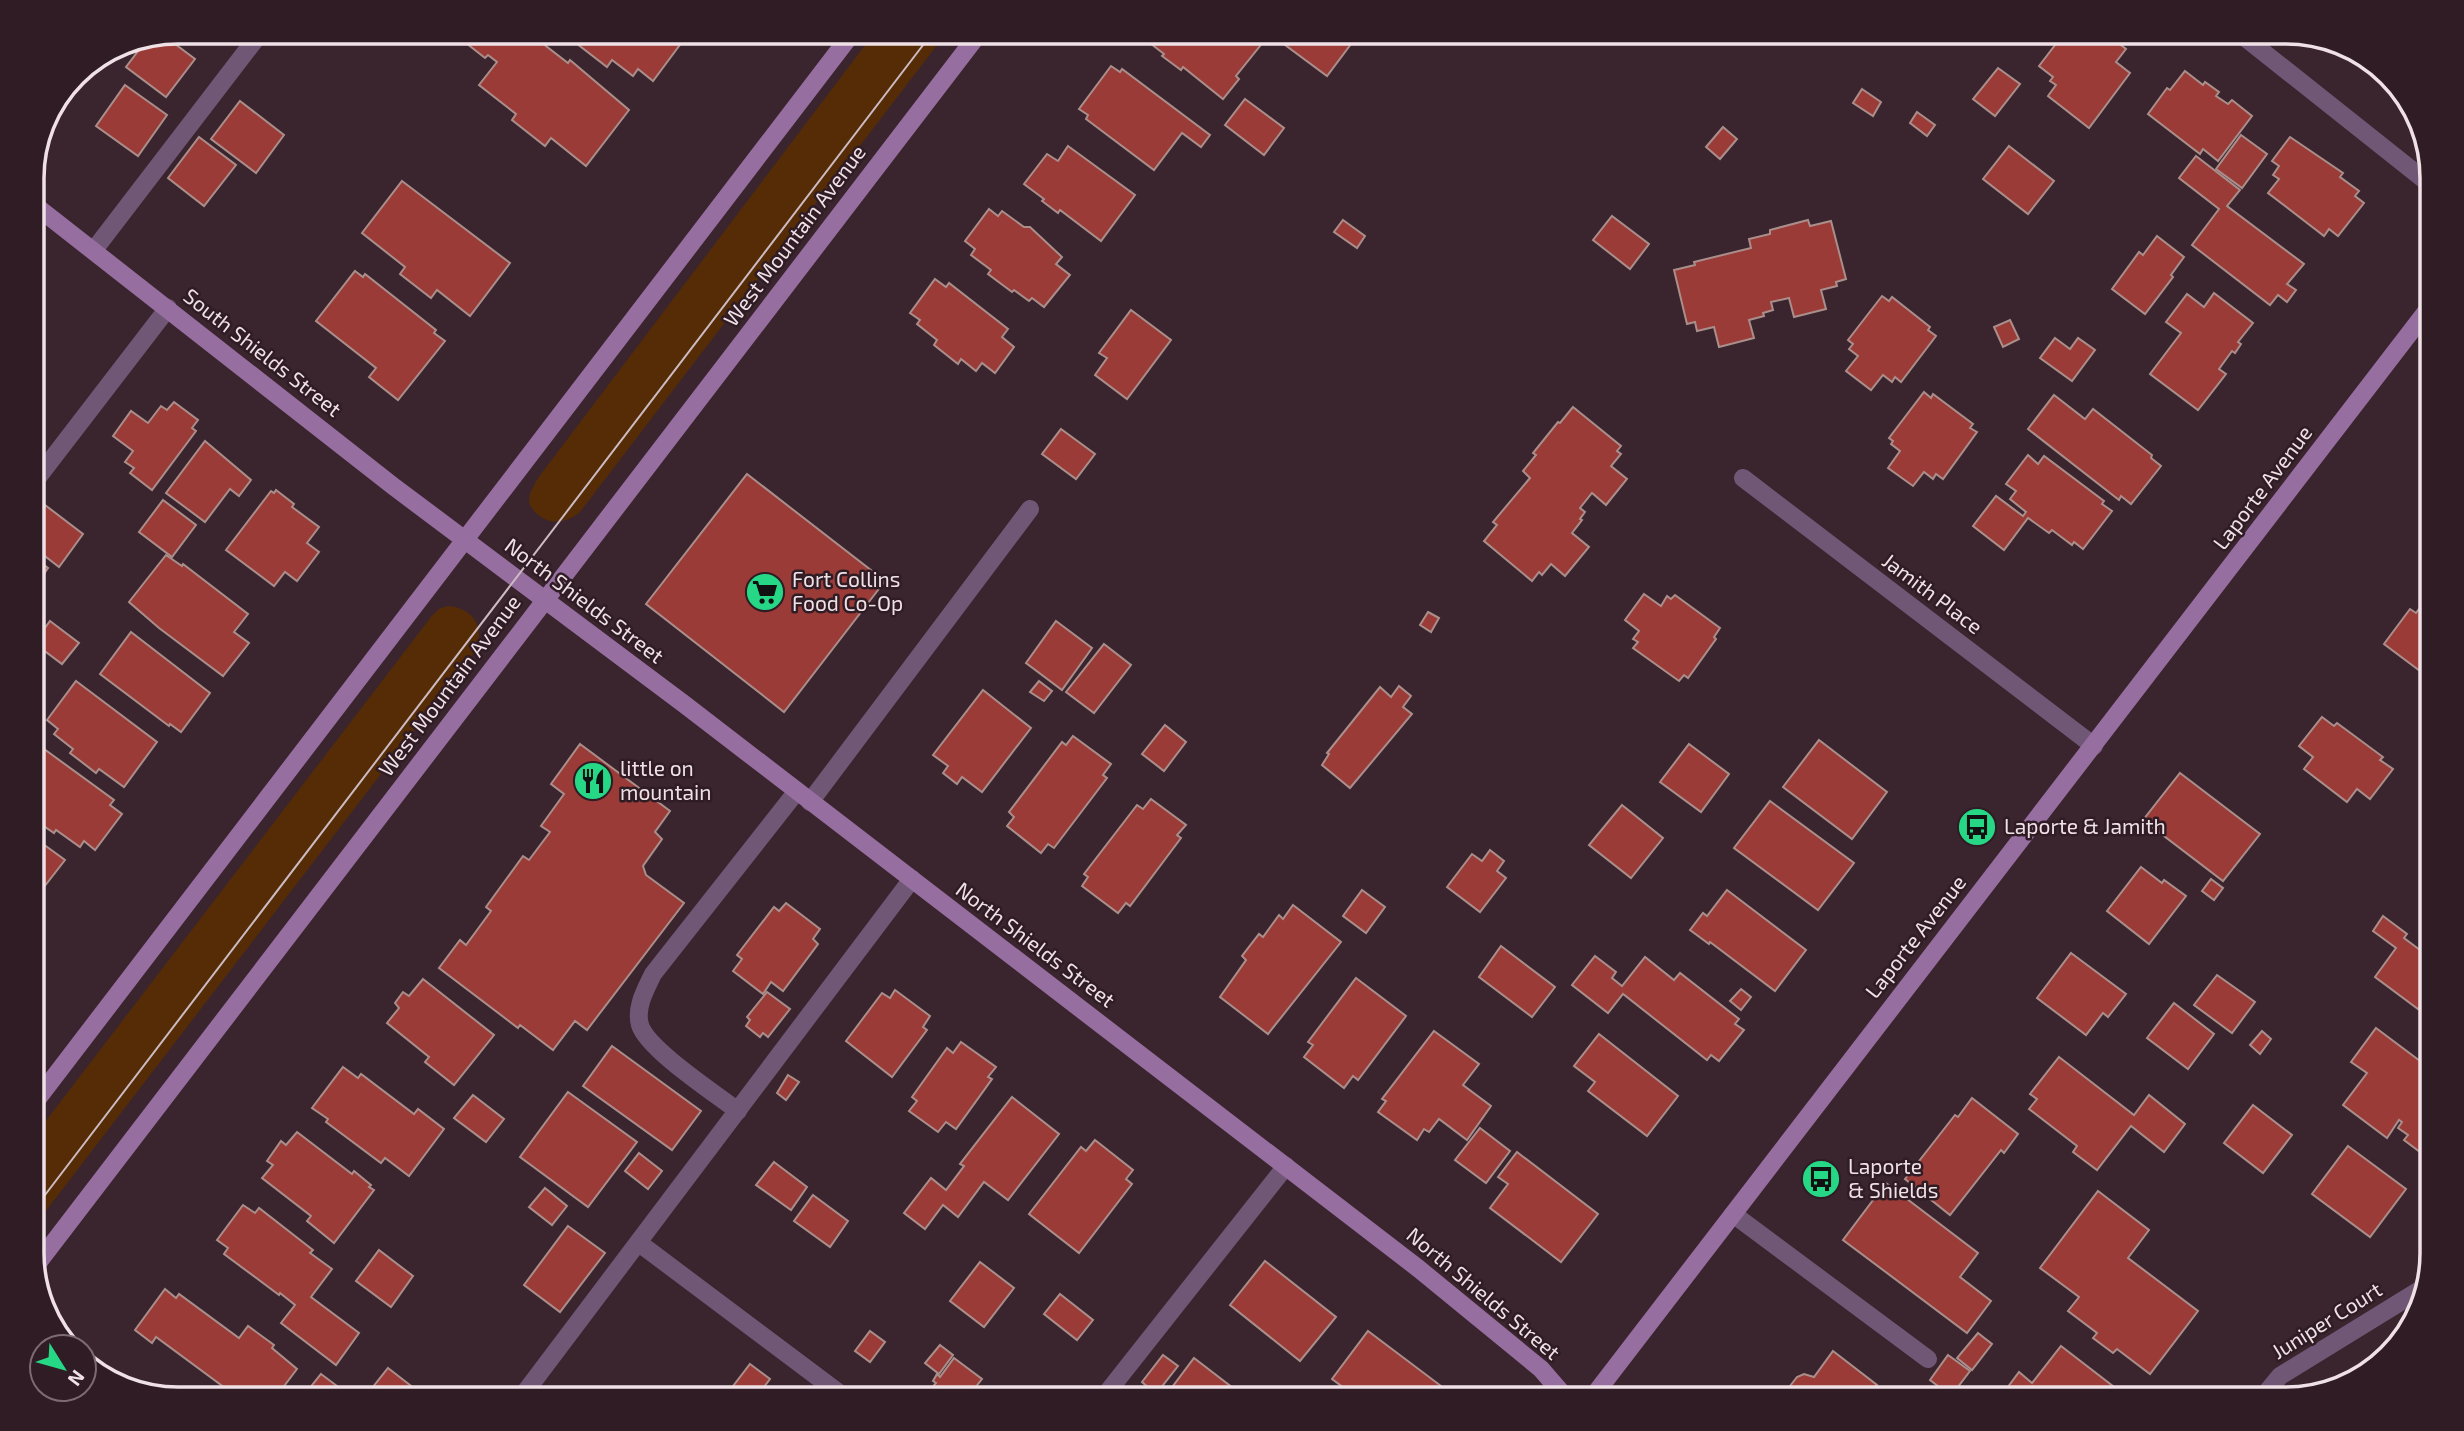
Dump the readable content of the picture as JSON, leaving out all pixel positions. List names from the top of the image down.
{
  "streets": {
    "street": [
      "West Mountain Avenue",
      "South Shields Street",
      "Laporte Avenue",
      "Jamith Place",
      "North Shields Street",
      "Juniper Court"
    ]
  },
  "crossings": [
    ["West Mountain Avenue", "North Shields Street"],
    ["South Shields Street", "North Shields Street"],
    ["Laporte Avenue", "Jamith Place"]
  ],
  "places": {
    "supermarket": ["Fort Collins Food Co-Op"],
    "restaurant": ["little on mountain"],
    "bus stop": ["Laporte & Jamith", "Laporte & Shields"]
  },
  "north": "bottom right"
}
